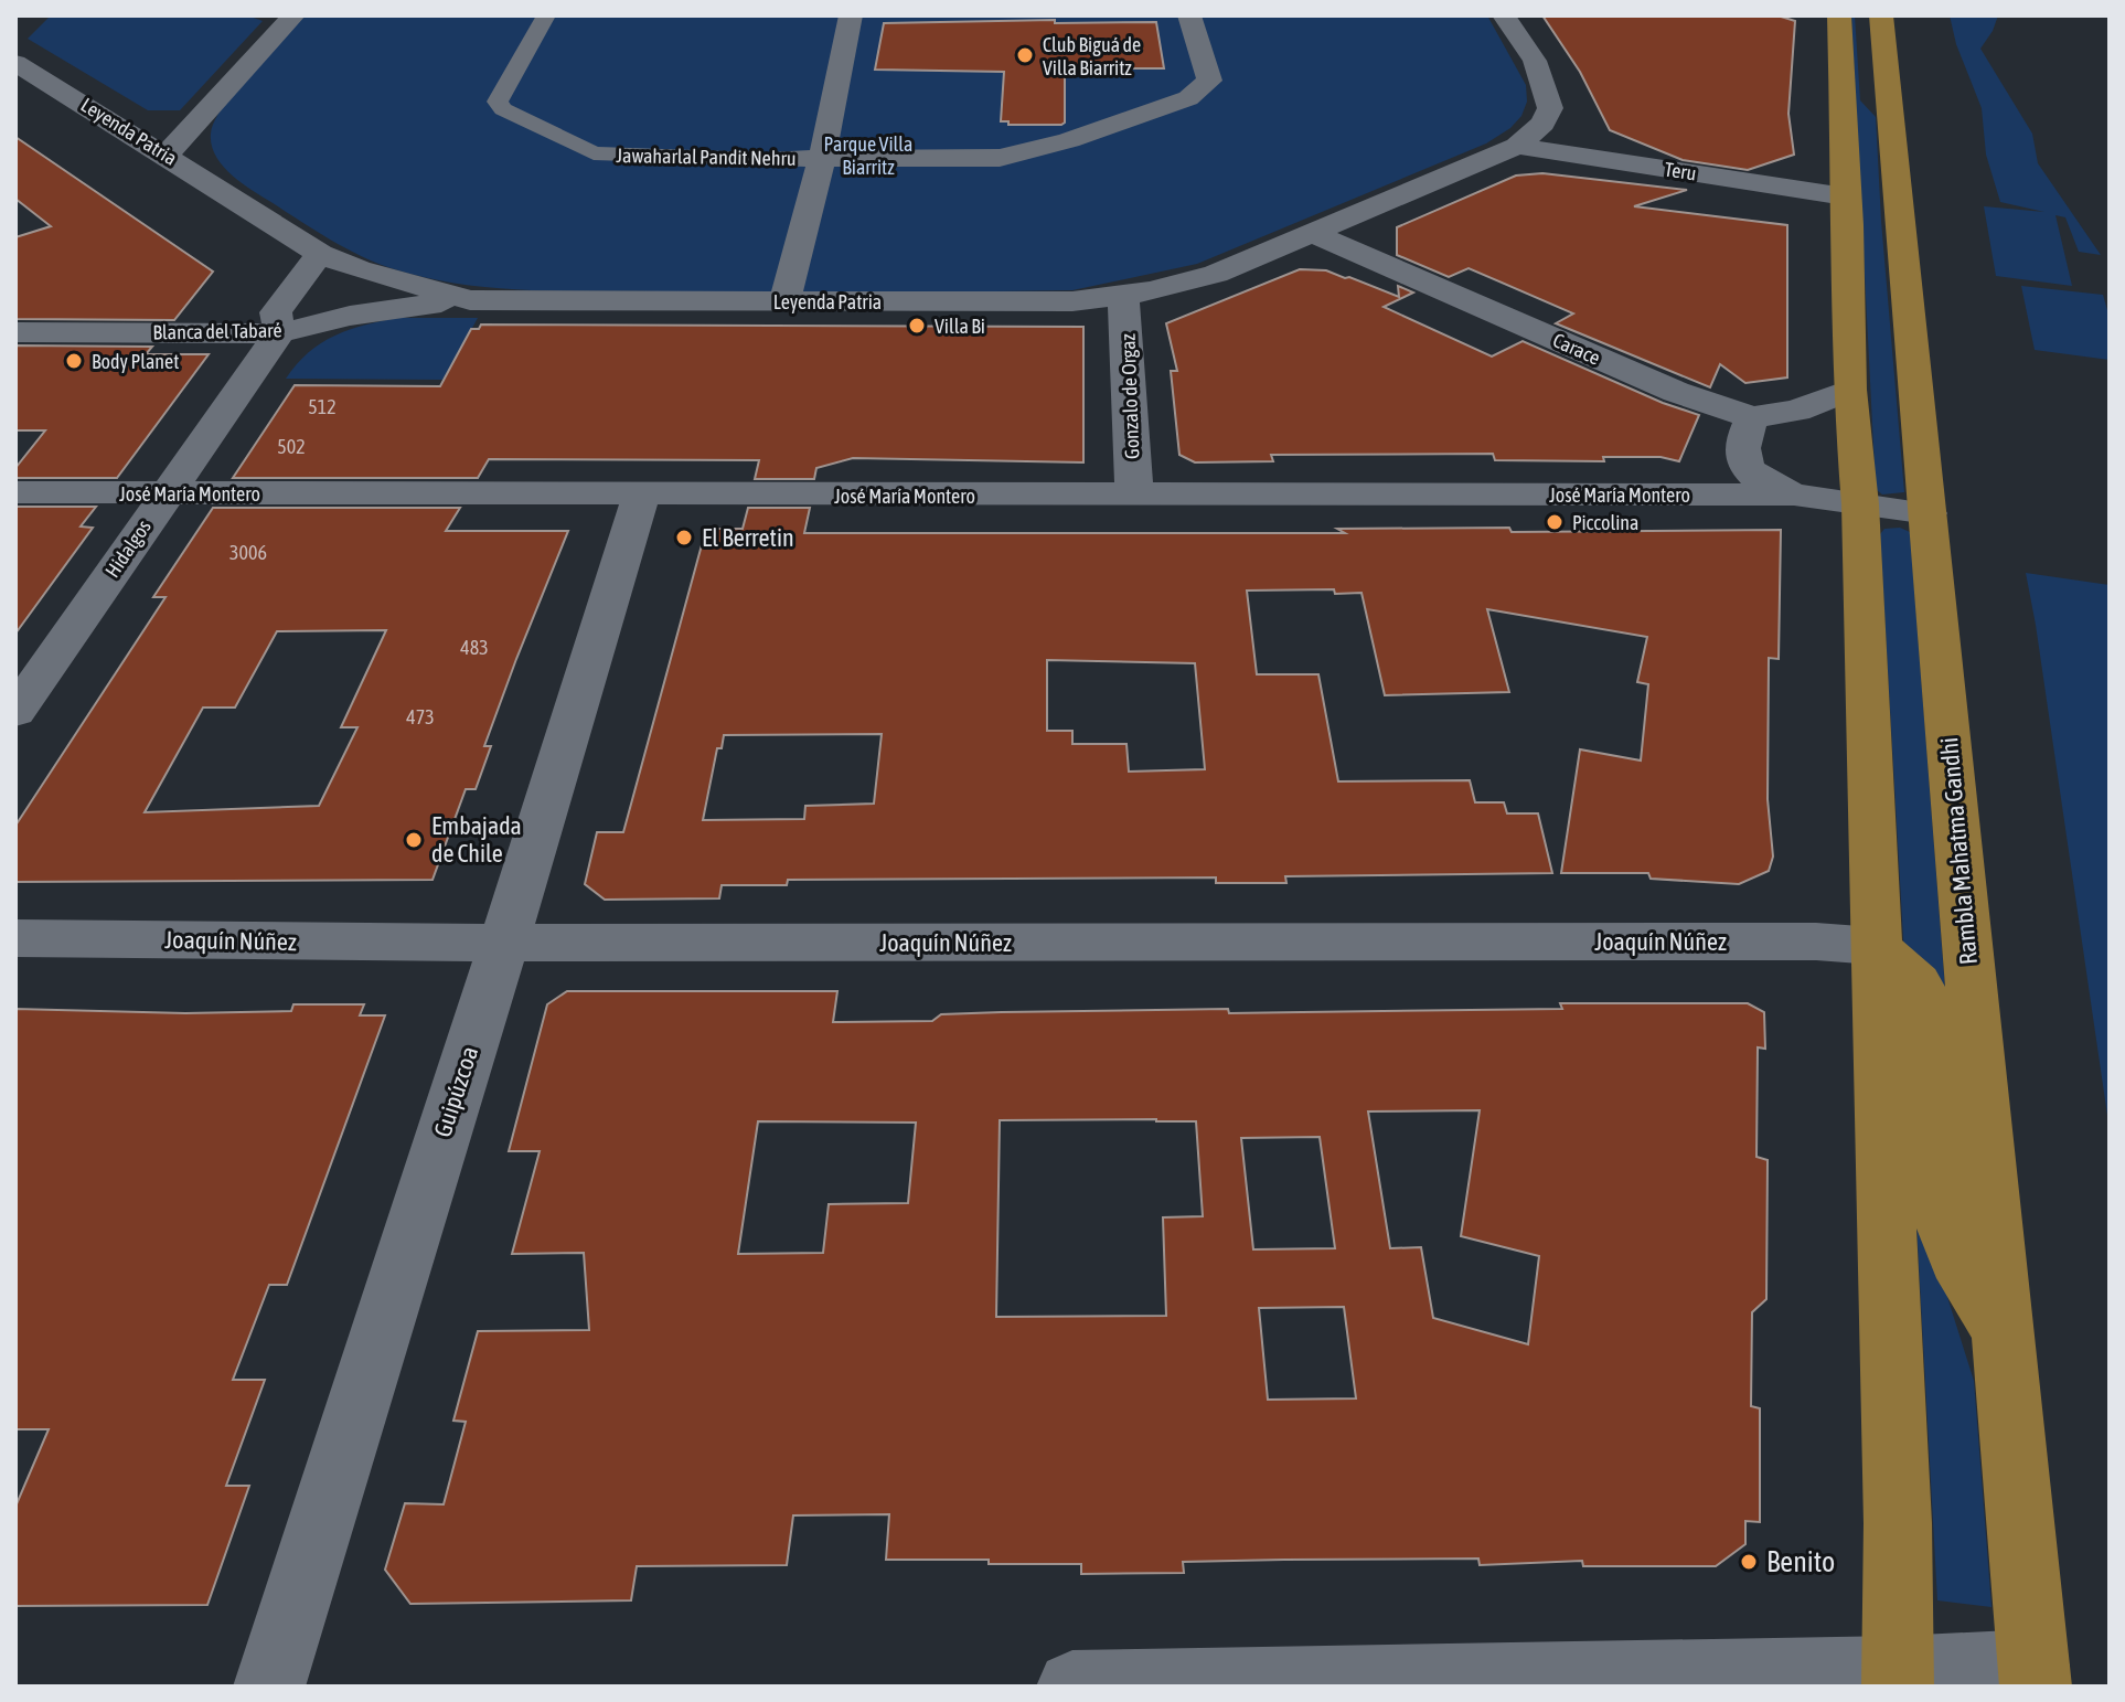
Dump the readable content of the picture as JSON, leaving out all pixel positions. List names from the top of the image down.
{
  "streets": {
    "main road": ["Rambla Mahatma Gandhi"],
    "street": [
      "Leyenda Patria",
      "Jawaharlal Pandit Nehru",
      "Teru",
      "Blanca del Tabaré",
      "Carace",
      "Gonzalo de Orgaz",
      "José María Montero",
      "Hidalgos",
      "Joaquín Núñez",
      "Guipúzcoa"
    ]
  },
  "crossings": [
    ["Leyenda Patria", "Teru"],
    ["Leyenda Patria", "Blanca del Tabaré"],
    ["Leyenda Patria", "Carace"],
    ["Leyenda Patria", "Gonzalo de Orgaz"],
    ["Leyenda Patria", "Hidalgos"],
    ["Blanca del Tabaré", "Hidalgos"],
    ["Carace", "José María Montero"],
    ["Gonzalo de Orgaz", "José María Montero"],
    ["José María Montero", "Hidalgos"],
    ["José María Montero", "Rambla Mahatma Gandhi"],
    ["José María Montero", "Guipúzcoa"],
    ["Joaquín Núñez", "Guipúzcoa"]
  ],
  "parks": ["Parque Villa Biarritz"],
  "places": [
    "Club Biguá de Villa Biarritz",
    "Villa Bi",
    "Body Planet",
    "Piccolina",
    "El Berretin",
    "Embajada de Chile",
    "Benito"
  ],
  "house_numbers": [
    "512",
    "502",
    "3006",
    "483",
    "473"
  ]
}
